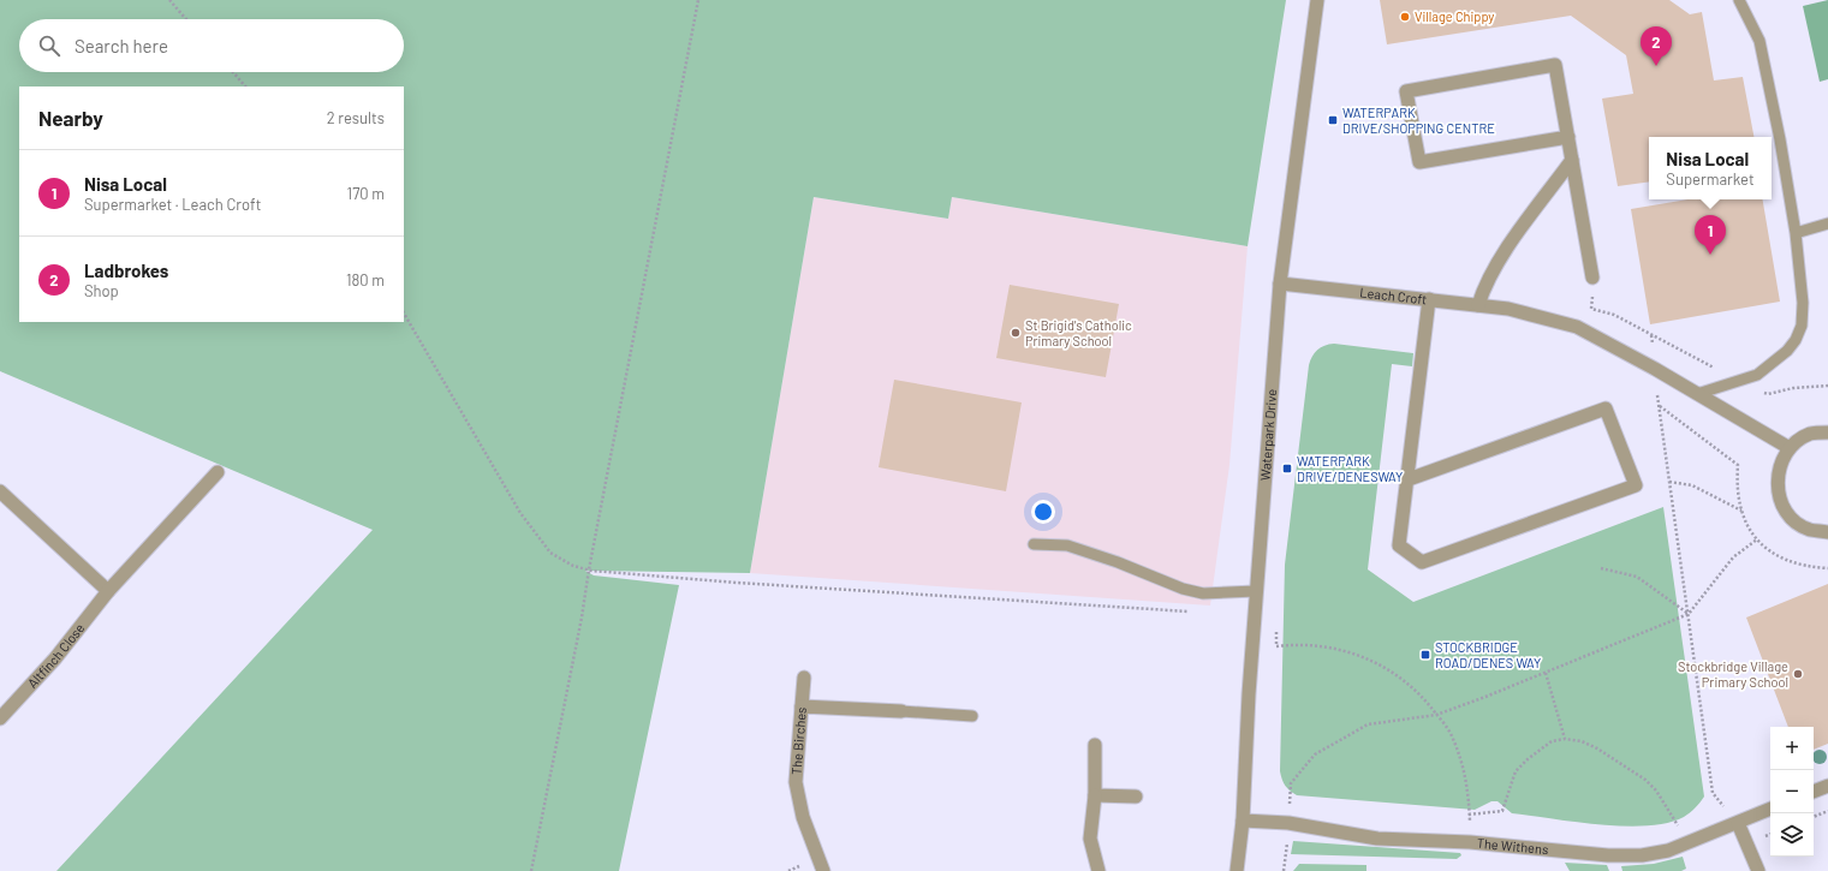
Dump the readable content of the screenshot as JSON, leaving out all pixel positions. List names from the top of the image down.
{
  "streets": {
    "street": [
      "Leach Croft",
      "Waterpark Drive",
      "Altfinch Close",
      "The Birches",
      "The Withens"
    ]
  },
  "crossings": [
    ["Leach Croft", "Waterpark Drive"],
    ["Waterpark Drive", "The Withens"]
  ],
  "places": {
    "other": ["Village Chippy", "St Brigid's Catholic Primary School", "Stockbridge Village Primary School"],
    "transit": ["WATERPARK DRIVE/SHOPPING CENTRE", "WATERPARK DRIVE/DENESWAY", "STOCKBRIDGE ROAD/DENES WAY"]
  },
  "page": {
    "search": "Search here",
    "pins": ["2", "1"],
    "heading": ["Nearby", "2 results"],
    "popup": ["Nisa Local", "Supermarket"],
    "list": [
      {
        "mark": "1",
        "name": "Nisa Local",
        "note": "Supermarket · Leach Croft",
        "value": "170 m"
      },
      {
        "mark": "2",
        "name": "Ladbrokes",
        "note": "Shop",
        "value": "180 m"
      }
    ],
    "map_buttons": ["+", "−"]
  }
}
